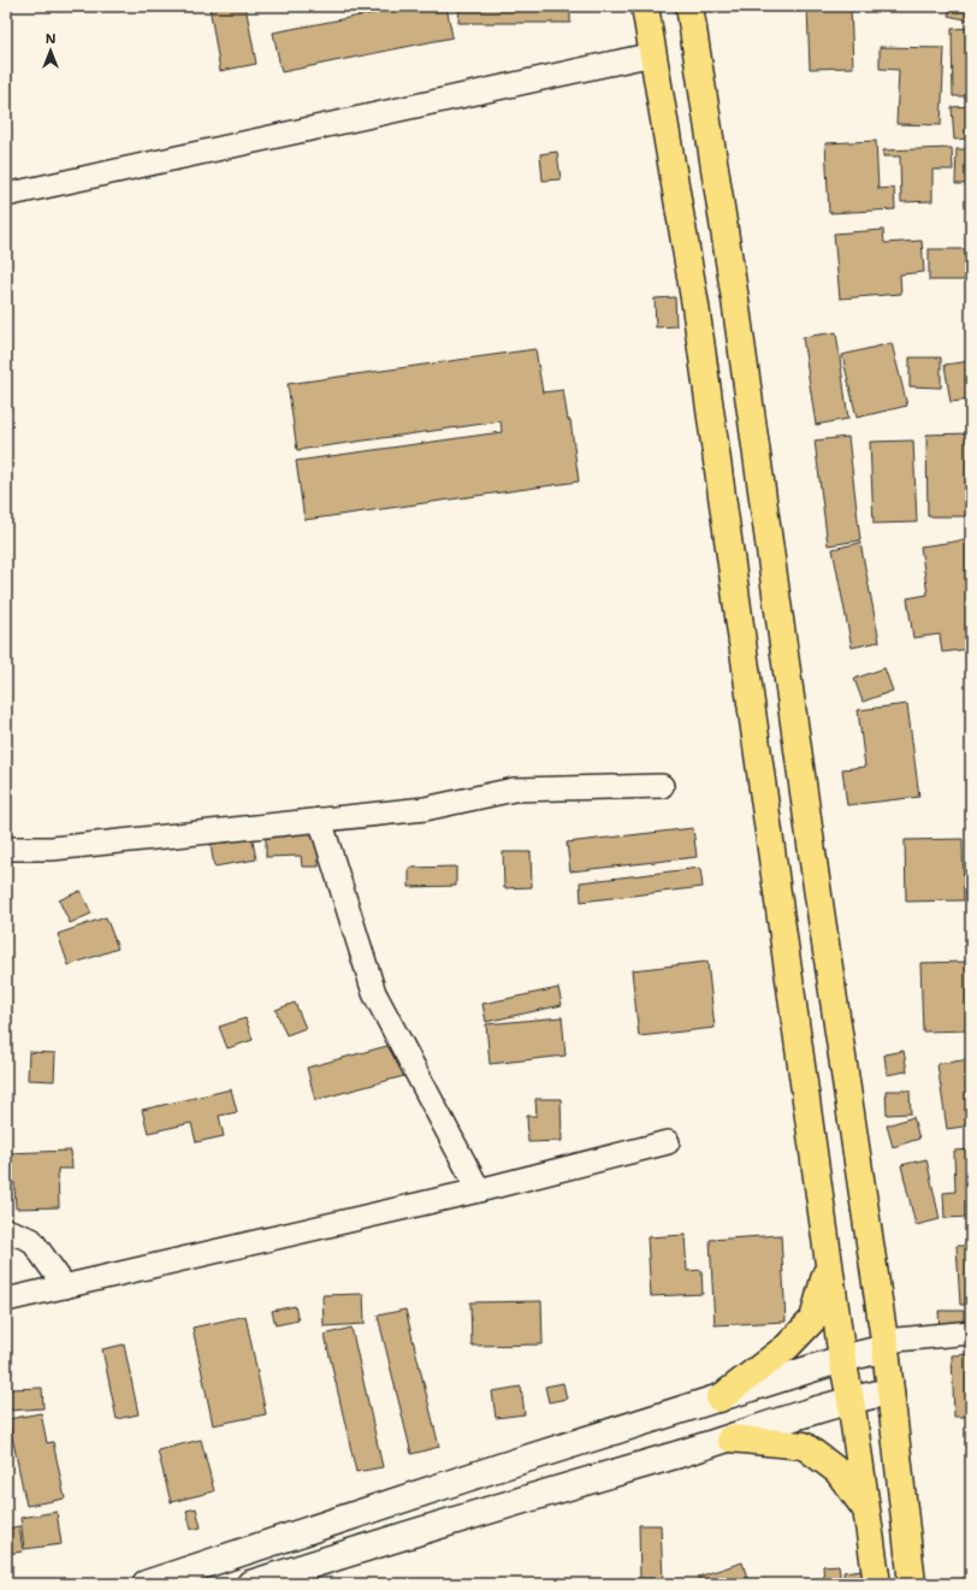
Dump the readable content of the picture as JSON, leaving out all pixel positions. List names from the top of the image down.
{
  "north": "top"
}
